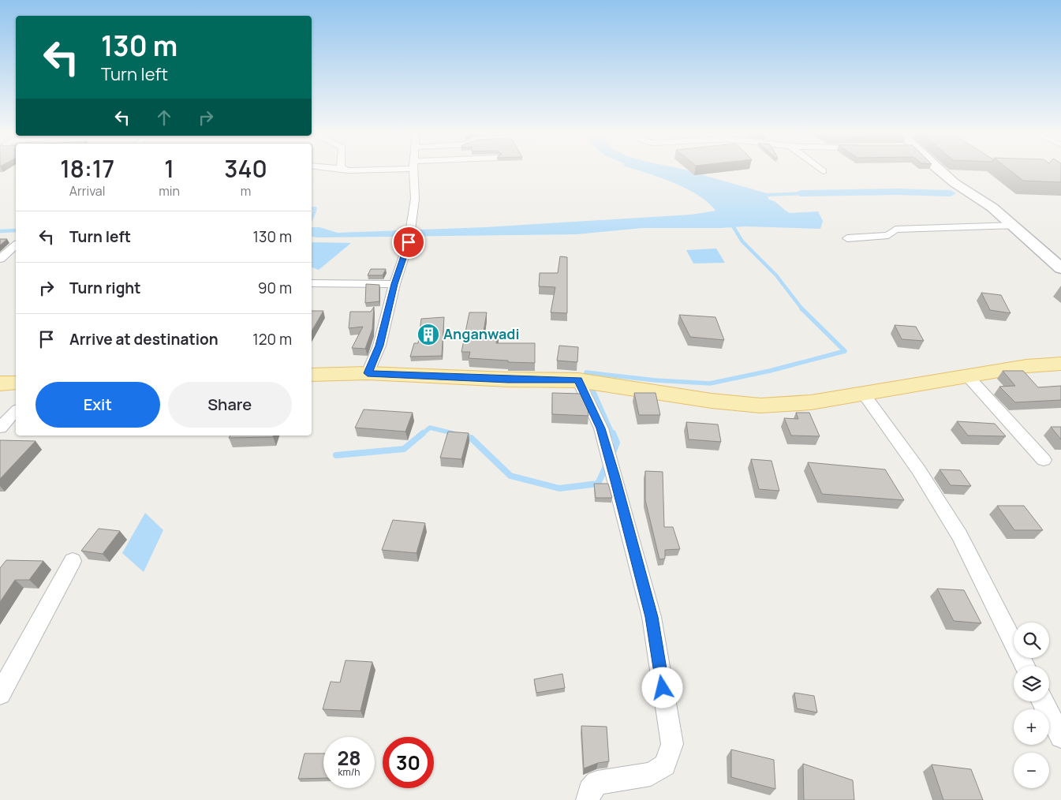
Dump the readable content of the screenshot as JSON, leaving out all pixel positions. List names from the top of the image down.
{
  "places": {
    "building": ["Anganwadi"]
  },
  "page": {
    "turn": ["130 m", "Turn left"],
    "eta": [
      "18:17",
      "Arrival",
      "1",
      "min",
      "340",
      "m"
    ],
    "list": [
      {
        "name": "Turn left",
        "value": "130 m"
      },
      {
        "name": "Turn right",
        "value": "90 m"
      },
      {
        "name": "Arrive at destination",
        "value": "120 m"
      }
    ],
    "buttons": ["Exit", "Share"],
    "map_buttons": ["+", "−"],
    "speed": "28 km/h",
    "limit": "30"
  }
}
